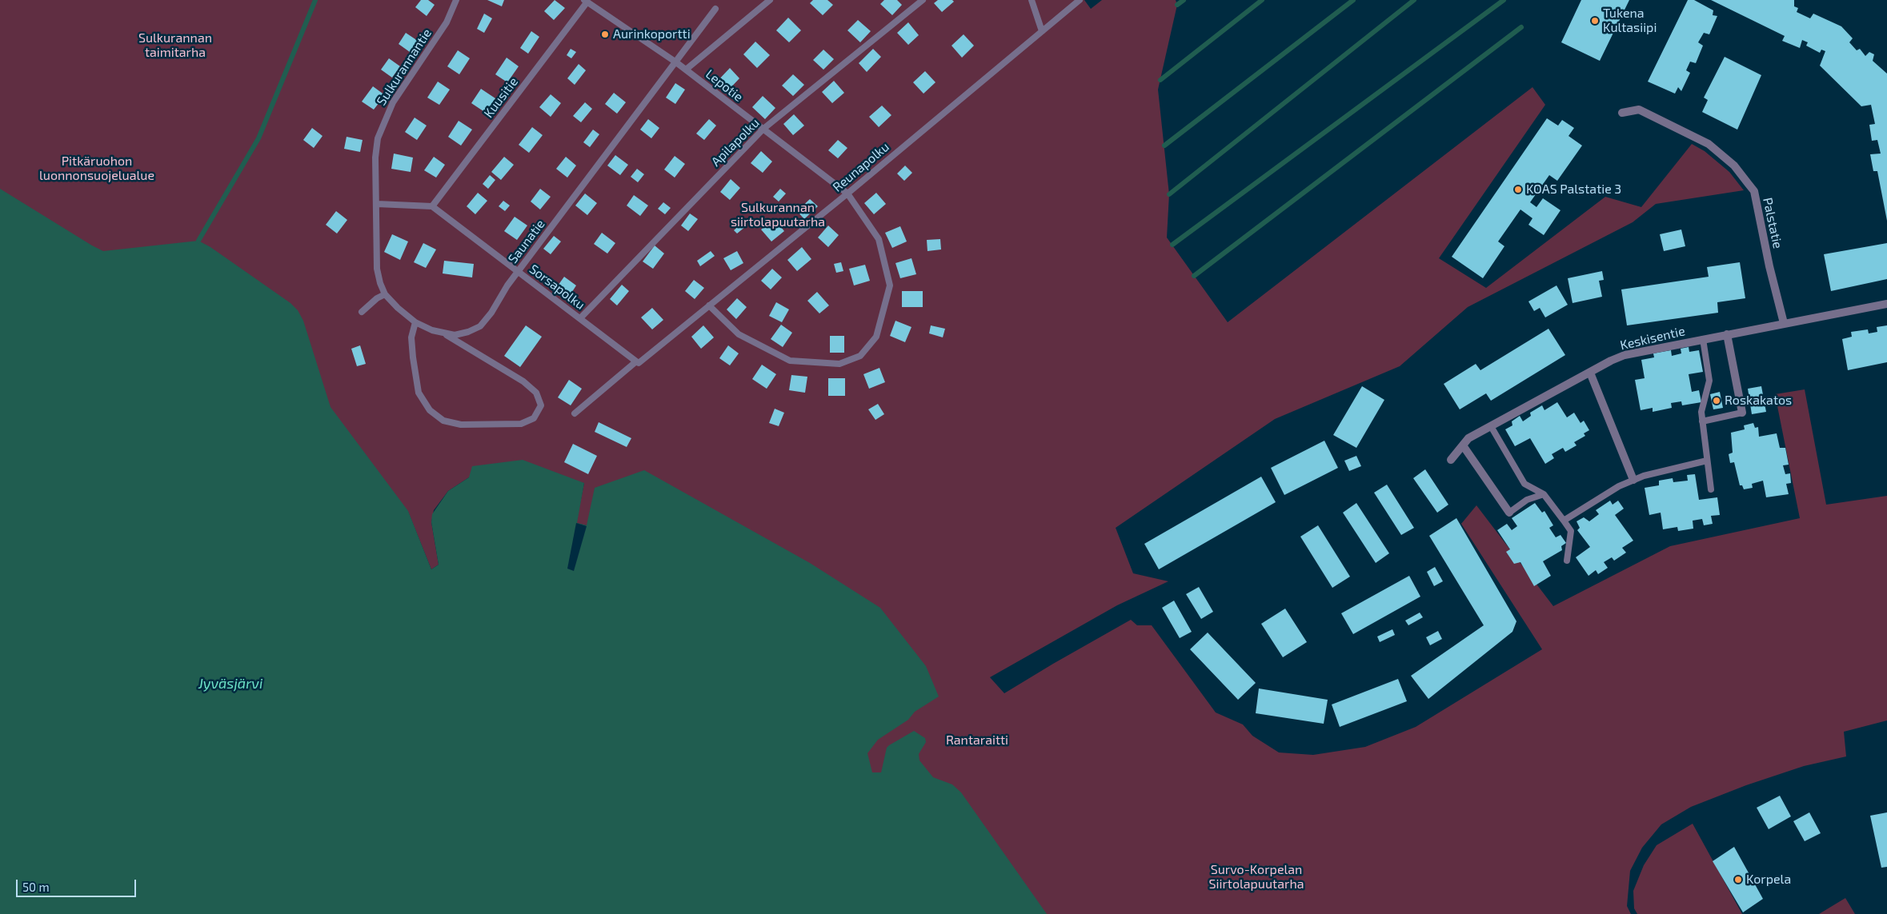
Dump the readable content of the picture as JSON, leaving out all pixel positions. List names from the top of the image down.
{
  "streets": {
    "street": ["Palstatie", "Keskisentie"],
    "lane": [
      "Sulkurannantie",
      "Lepotie",
      "Kuusitie",
      "Apilapolku",
      "Reunapolku",
      "Saunatie",
      "Sorsapolku"
    ]
  },
  "crossings": [
    ["Sulkurannantie", "Saunatie"],
    ["Lepotie", "Kuusitie"],
    ["Lepotie", "Apilapolku"],
    ["Lepotie", "Reunapolku"],
    ["Lepotie", "Saunatie"],
    ["Kuusitie", "Sorsapolku"],
    ["Apilapolku", "Sorsapolku"],
    ["Reunapolku", "Sorsapolku"],
    ["Palstatie", "Keskisentie"],
    ["Saunatie", "Sorsapolku"]
  ],
  "water": ["Jyväsjärvi"],
  "parks": [
    "Sulkurannan taimitarha",
    "Pitkäruohon luonnonsuojelualue",
    "Sulkurannan siirtolapuutarha",
    "Rantaraitti",
    "Survo-Korpelan Siirtolapuutarha"
  ],
  "places": [
    "Tukena Kultasiipi",
    "Aurinkoportti",
    "KOAS Palstatie 3",
    "Roskakatos",
    "Korpela"
  ],
  "scale_bar": "50 m"
}
